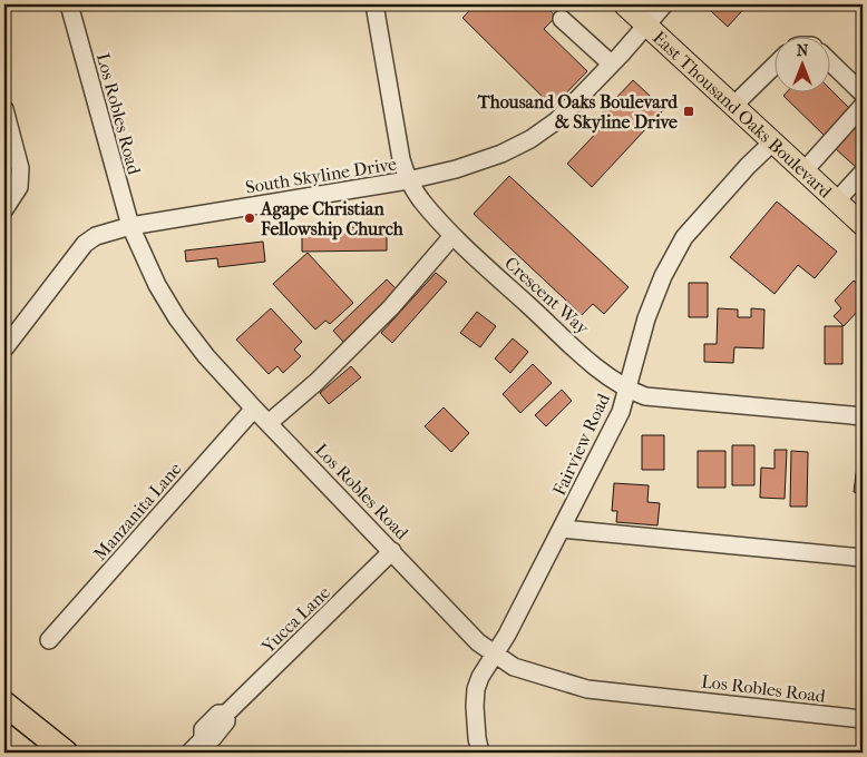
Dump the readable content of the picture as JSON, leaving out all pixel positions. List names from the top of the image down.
{
  "streets": {
    "main road": ["East Thousand Oaks Boulevard"],
    "street": [
      "Los Robles Road",
      "South Skyline Drive",
      "Crescent Way",
      "Fairview Road",
      "Manzanita Lane",
      "Yucca Lane"
    ]
  },
  "crossings": [
    ["Los Robles Road", "South Skyline Drive"],
    ["Los Robles Road", "Fairview Road"],
    ["Los Robles Road", "Manzanita Lane"],
    ["Los Robles Road", "Yucca Lane"],
    ["East Thousand Oaks Boulevard", "South Skyline Drive"],
    ["East Thousand Oaks Boulevard", "Fairview Road"],
    ["South Skyline Drive", "Crescent Way"],
    ["Crescent Way", "Fairview Road"]
  ],
  "places": {
    "transit": ["Thousand Oaks Boulevard & Skyline Drive"],
    "other": ["Agape Christian Fellowship Church"]
  },
  "north": "top"
}
